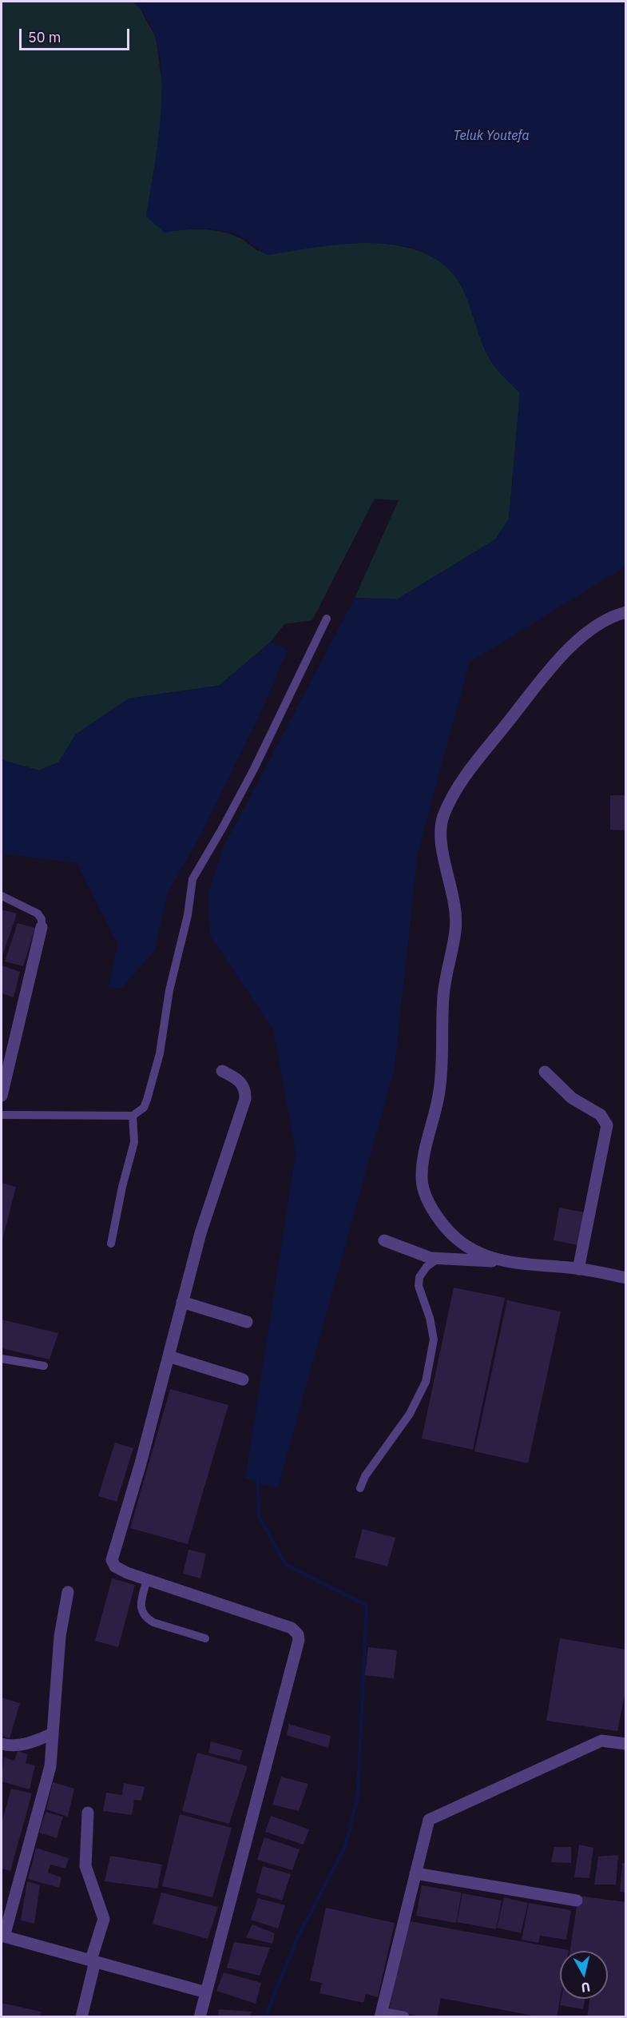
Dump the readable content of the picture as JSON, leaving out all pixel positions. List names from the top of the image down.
{
  "water": ["Teluk Youtefa"],
  "scale_bar": "50 m",
  "north": "bottom"
}
